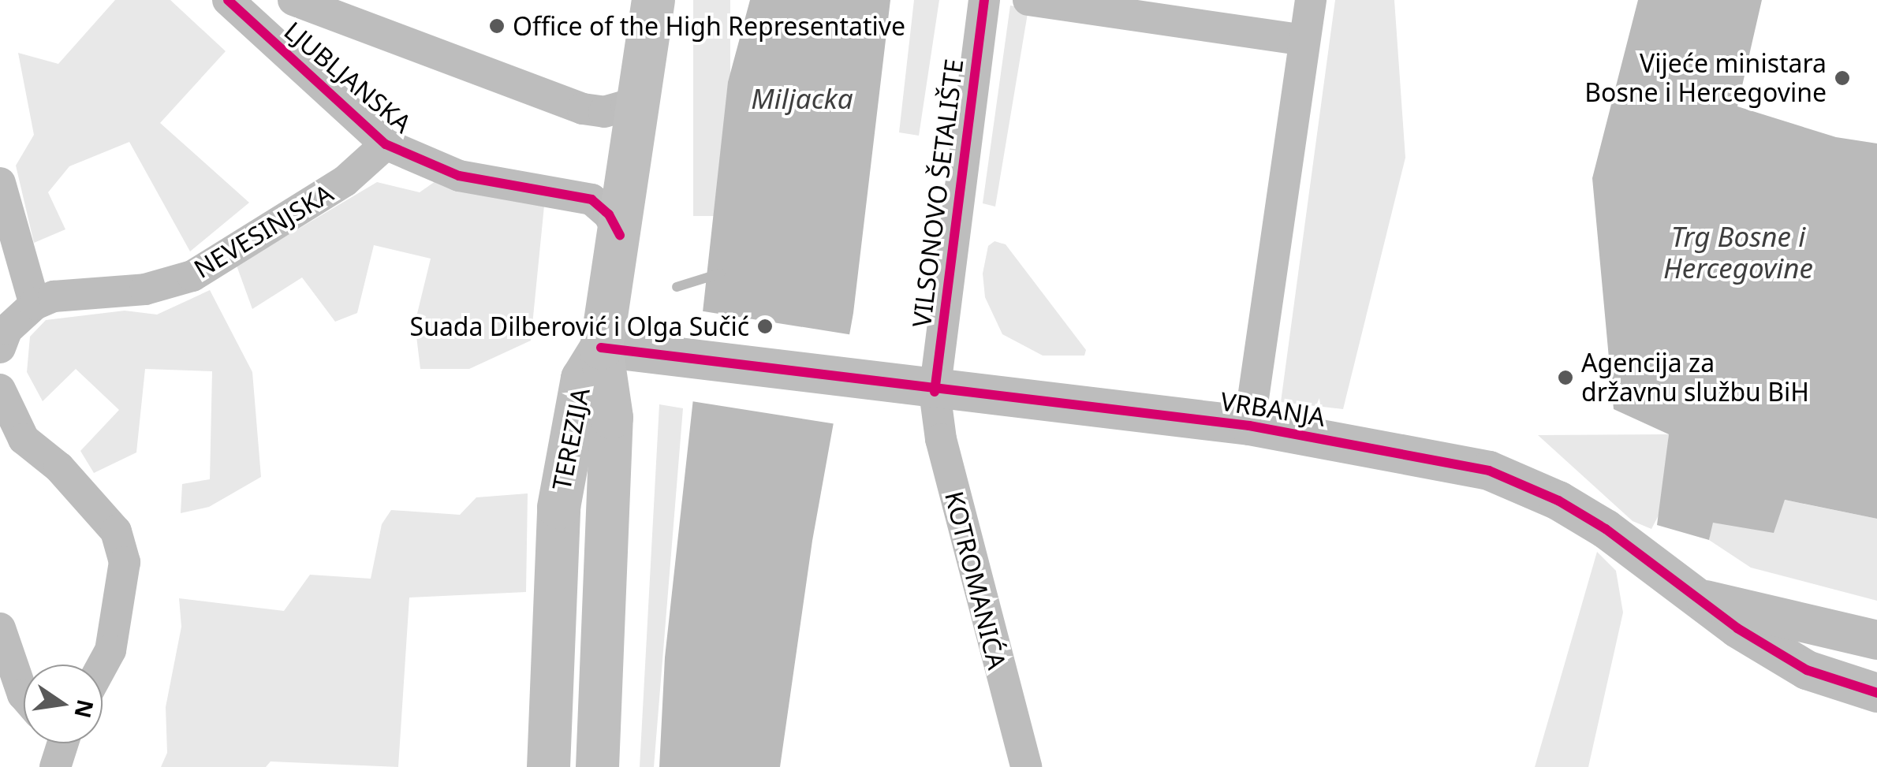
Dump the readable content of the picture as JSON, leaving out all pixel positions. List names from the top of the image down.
{
  "streets": {
    "main road": ["TEREZIJA"],
    "street": [
      "LJUBLJANSKA",
      "VILSONOVO ŠETALIŠTE",
      "NEVESINJSKA",
      "VRBANJA",
      "KOTROMANIĆA"
    ]
  },
  "crossings": [
    ["LJUBLJANSKA", "NEVESINJSKA"],
    ["VILSONOVO ŠETALIŠTE", "VRBANJA"],
    ["VILSONOVO ŠETALIŠTE", "KOTROMANIĆA"],
    ["VRBANJA", "TEREZIJA"],
    ["VRBANJA", "KOTROMANIĆA"]
  ],
  "water": ["Miljacka", "Trg Bosne i Hercegovine"],
  "places": [
    "Office of the High Representative",
    "Vijeće ministara Bosne i Hercegovine",
    "Suada Dilberović i Olga Sučić",
    "Agencija za državnu službu BiH"
  ],
  "north": "right"
}
